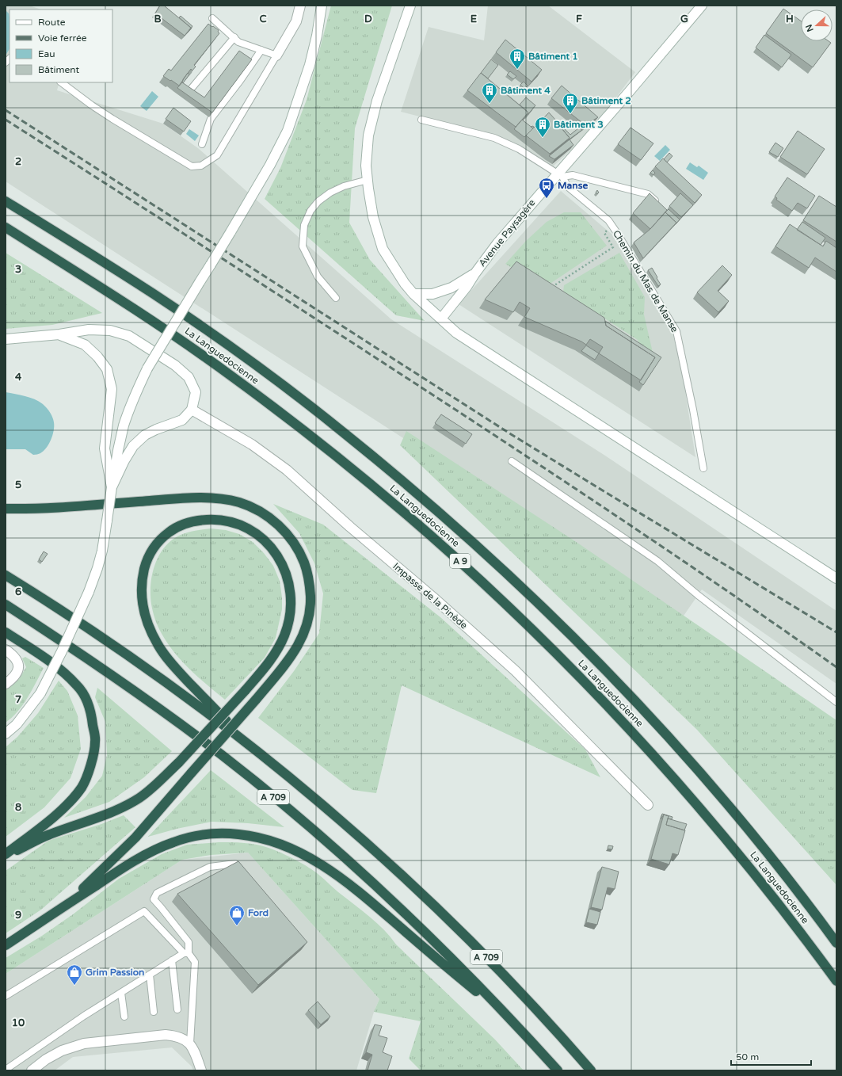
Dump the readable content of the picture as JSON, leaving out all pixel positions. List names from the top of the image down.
{
  "streets": {
    "highway": ["La Languedocienne", "A 9", "A 709"],
    "street": ["Avenue Paysagère", "Impasse de la Pinède"],
    "lane": ["Chemin du Mas de Manse"]
  },
  "crossings": [
    ["Avenue Paysagère", "Chemin du Mas de Manse"]
  ],
  "places": {
    "building": [
      "Bâtiment 1",
      "Bâtiment 4",
      "Bâtiment 2",
      "Bâtiment 3"
    ],
    "bus stop": ["Manse"],
    "shop": ["Ford", "Grim Passion"]
  },
  "legend": [
    "Route",
    "Voie ferrée",
    "Eau",
    "Bâtiment"
  ],
  "scale_bar": "50 m",
  "north": "left",
  "grid": {
    "columns": [
      "B",
      "C",
      "D",
      "E",
      "F",
      "G",
      "H"
    ],
    "rows": [
      "2",
      "3",
      "4",
      "5",
      "6",
      "7",
      "8",
      "9",
      "10"
    ]
  }
}
